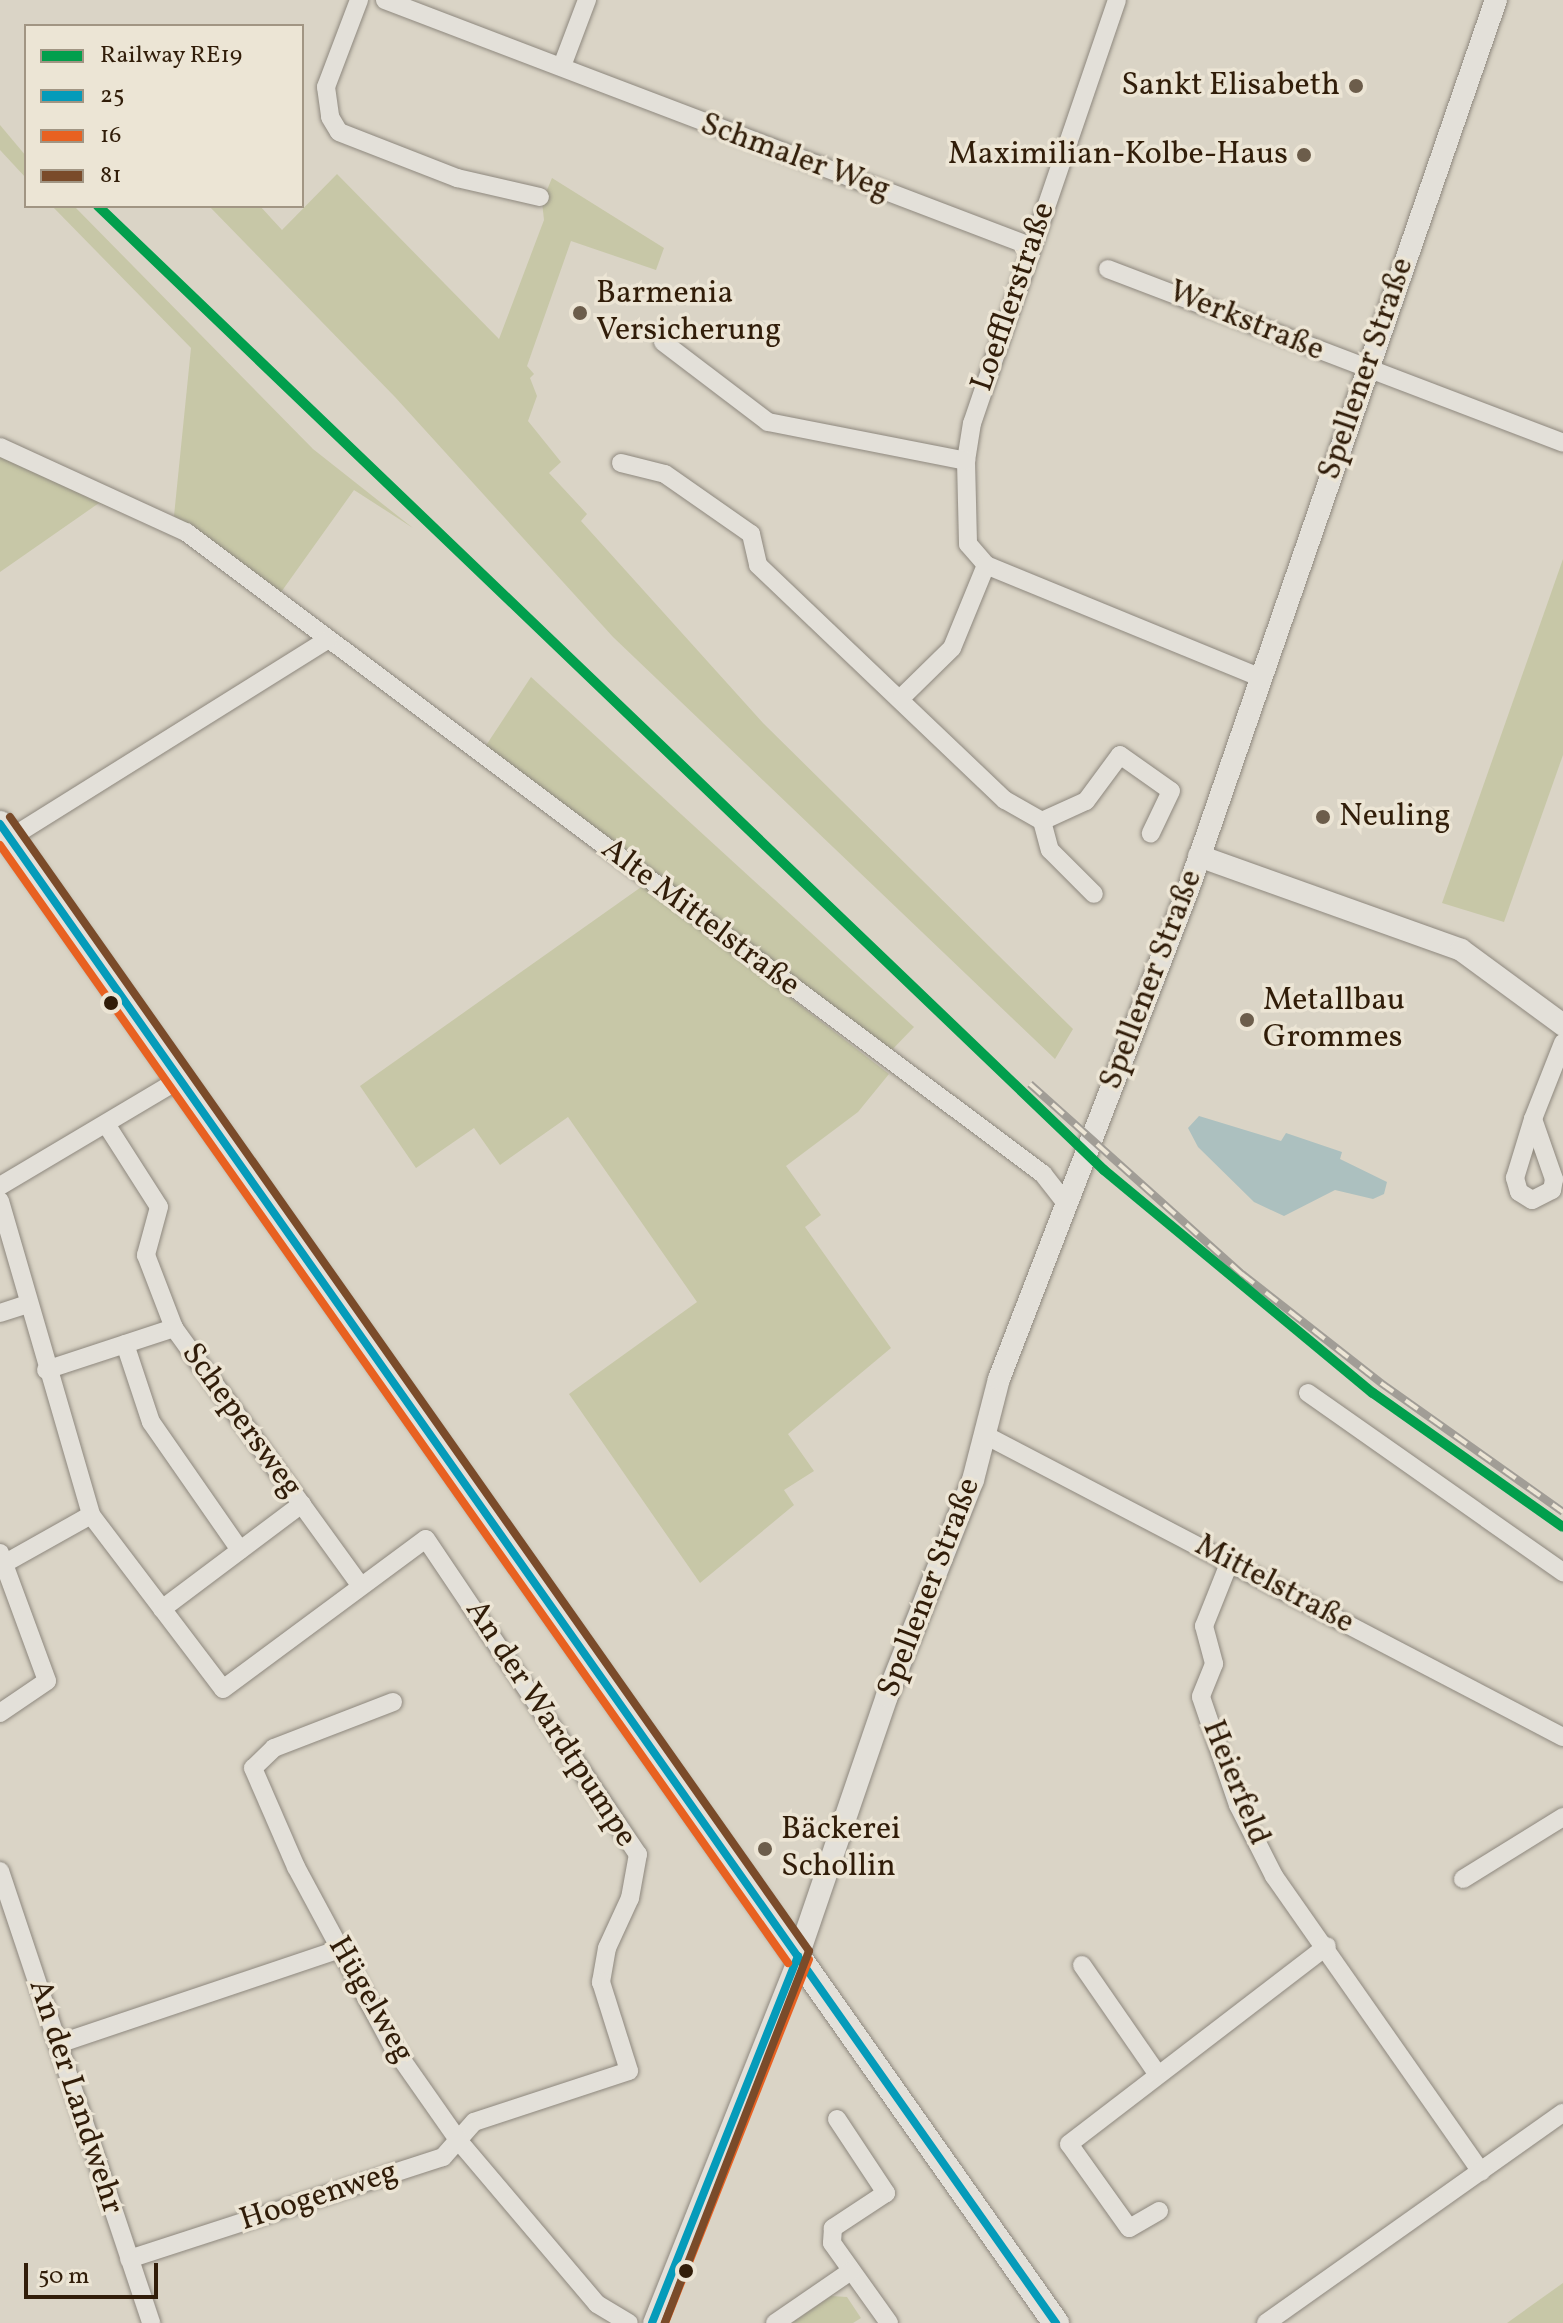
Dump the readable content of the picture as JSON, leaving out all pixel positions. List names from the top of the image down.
{
  "streets": {
    "street": [
      "Schmaler Weg",
      "Loefflerstraße",
      "Werkstraße",
      "Spellener Straße",
      "Alte Mittelstraße",
      "Schepersweg",
      "Mittelstraße",
      "An der Wardtpumpe",
      "Heierfeld",
      "Hügelweg",
      "An der Landwehr",
      "Hoogenweg"
    ]
  },
  "crossings": [
    ["Schmaler Weg", "Loefflerstraße"],
    ["Werkstraße", "Spellener Straße"],
    ["Spellener Straße", "Alte Mittelstraße"],
    ["Spellener Straße", "Mittelstraße"],
    ["Schepersweg", "An der Wardtpumpe"],
    ["Mittelstraße", "Heierfeld"],
    ["An der Wardtpumpe", "Hügelweg"],
    ["An der Wardtpumpe", "Hoogenweg"],
    ["Hügelweg", "Hoogenweg"],
    ["An der Landwehr", "Hoogenweg"]
  ],
  "places": [
    "Sankt Elisabeth",
    "Maximilian-Kolbe-Haus",
    "Barmenia Versicherung",
    "Neuling",
    "Metallbau Grommes",
    "Bäckerei Schollin"
  ],
  "lines": [
    "rail line RE19",
    "transit line 81",
    "transit line 25",
    "transit line 16"
  ],
  "legend": [
    "Railway RE19",
    "25",
    "16",
    "81"
  ],
  "scale_bar": "50 m"
}
